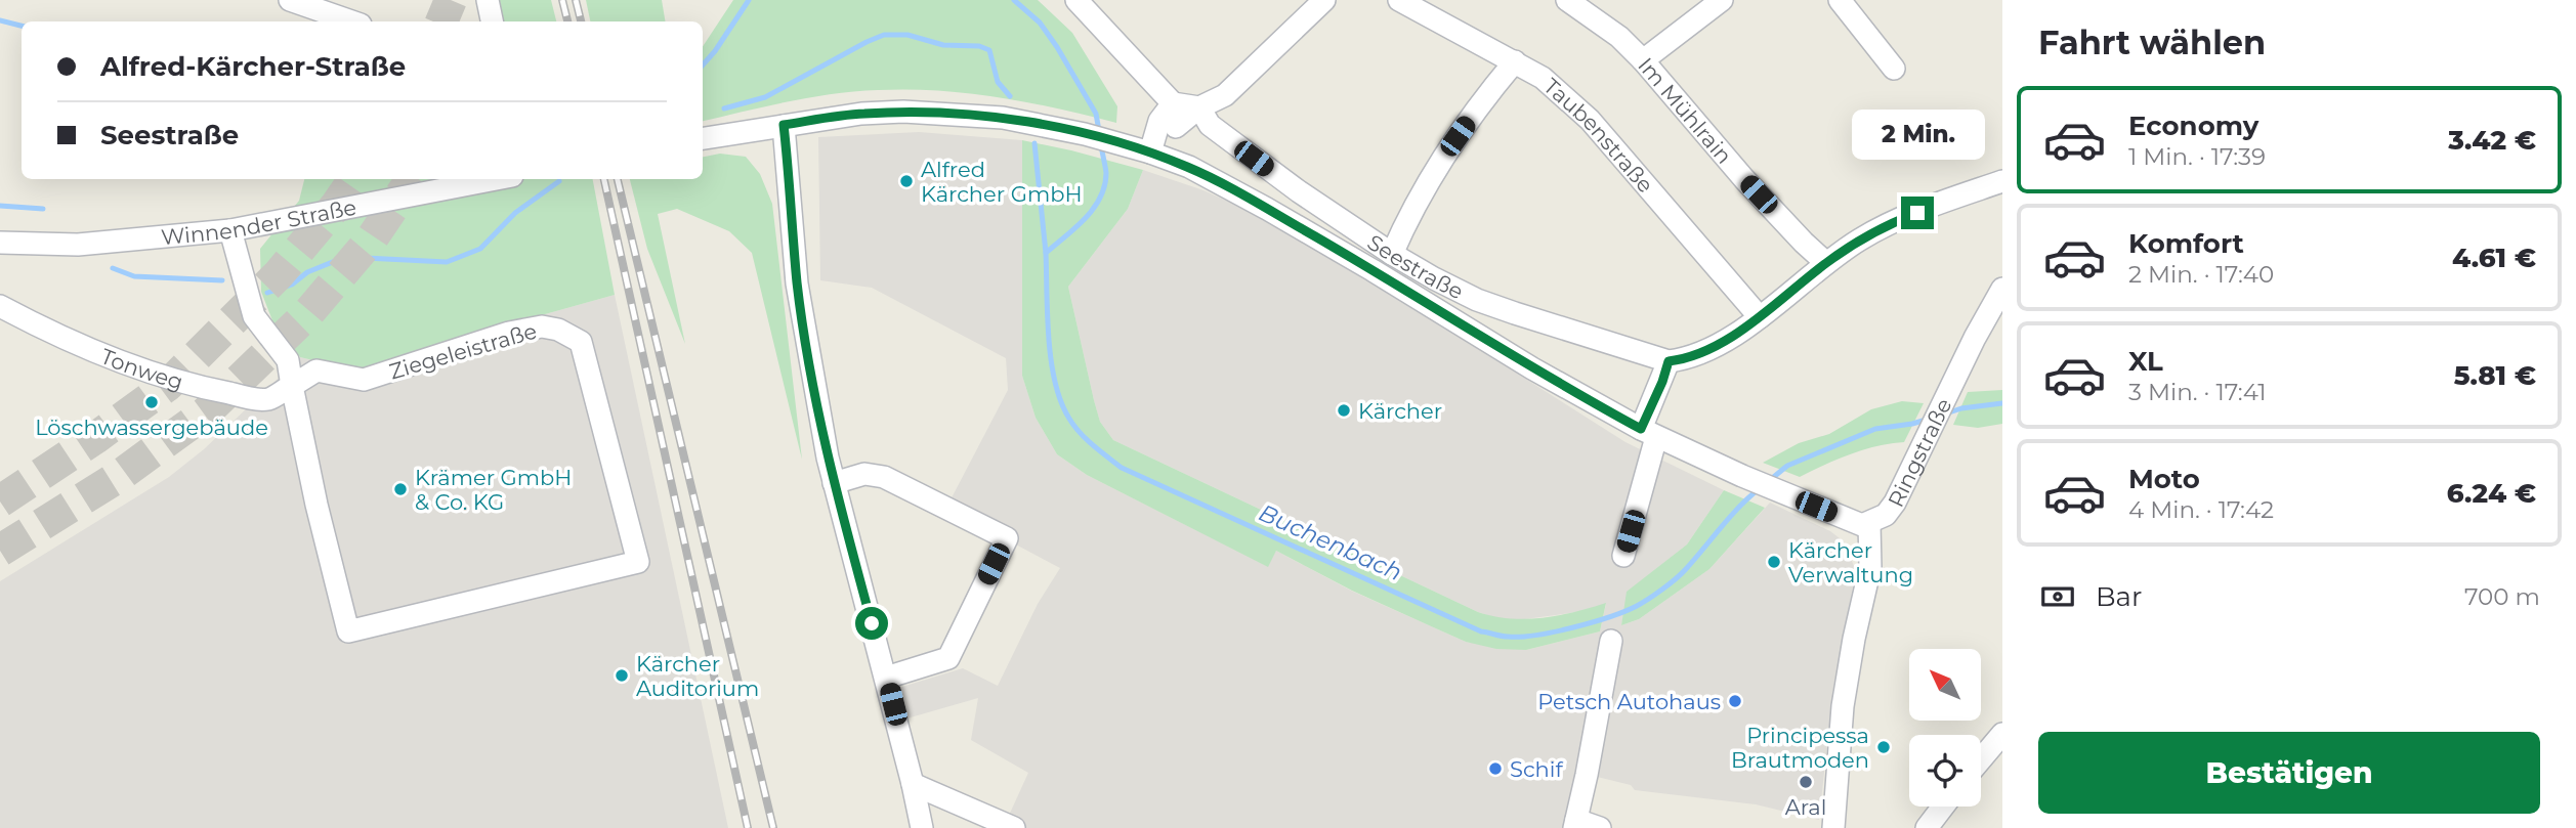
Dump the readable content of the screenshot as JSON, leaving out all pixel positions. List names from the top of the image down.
{
  "streets": {
    "street": [
      "Im Mühlrain",
      "Taubenstraße",
      "Winnender Straße",
      "Seestraße",
      "Ziegeleistraße",
      "Tonweg",
      "Ringstraße"
    ]
  },
  "crossings": [
    ["Ziegeleistraße", "Tonweg"]
  ],
  "water": ["Buchenbach"],
  "places": [
    "Alfred Kärcher GmbH",
    "Löschwassergebäude",
    "Kärcher",
    "Krämer GmbH & Co. KG",
    "Kärcher Verwaltung",
    "Kärcher Auditorium",
    "Petsch Autohaus",
    "Principessa Brautmoden",
    "Schif",
    "Aral"
  ],
  "north": "top left",
  "page": {
    "heading": "Fahrt wählen",
    "banner": ["Alfred-Kärcher-Straße", "Seestraße"],
    "list": [
      {
        "name": "Economy",
        "note": "1 Min. · 17:39",
        "value": "3.42 €"
      },
      {
        "name": "Komfort",
        "note": "2 Min. · 17:40",
        "value": "4.61 €"
      },
      {
        "name": "XL",
        "note": "3 Min. · 17:41",
        "value": "5.81 €"
      },
      {
        "name": "Moto",
        "note": "4 Min. · 17:42",
        "value": "6.24 €"
      }
    ],
    "bubble": "2 Min.",
    "pay": ["Bar", "700 m"],
    "buttons": "Bestätigen"
  }
}
